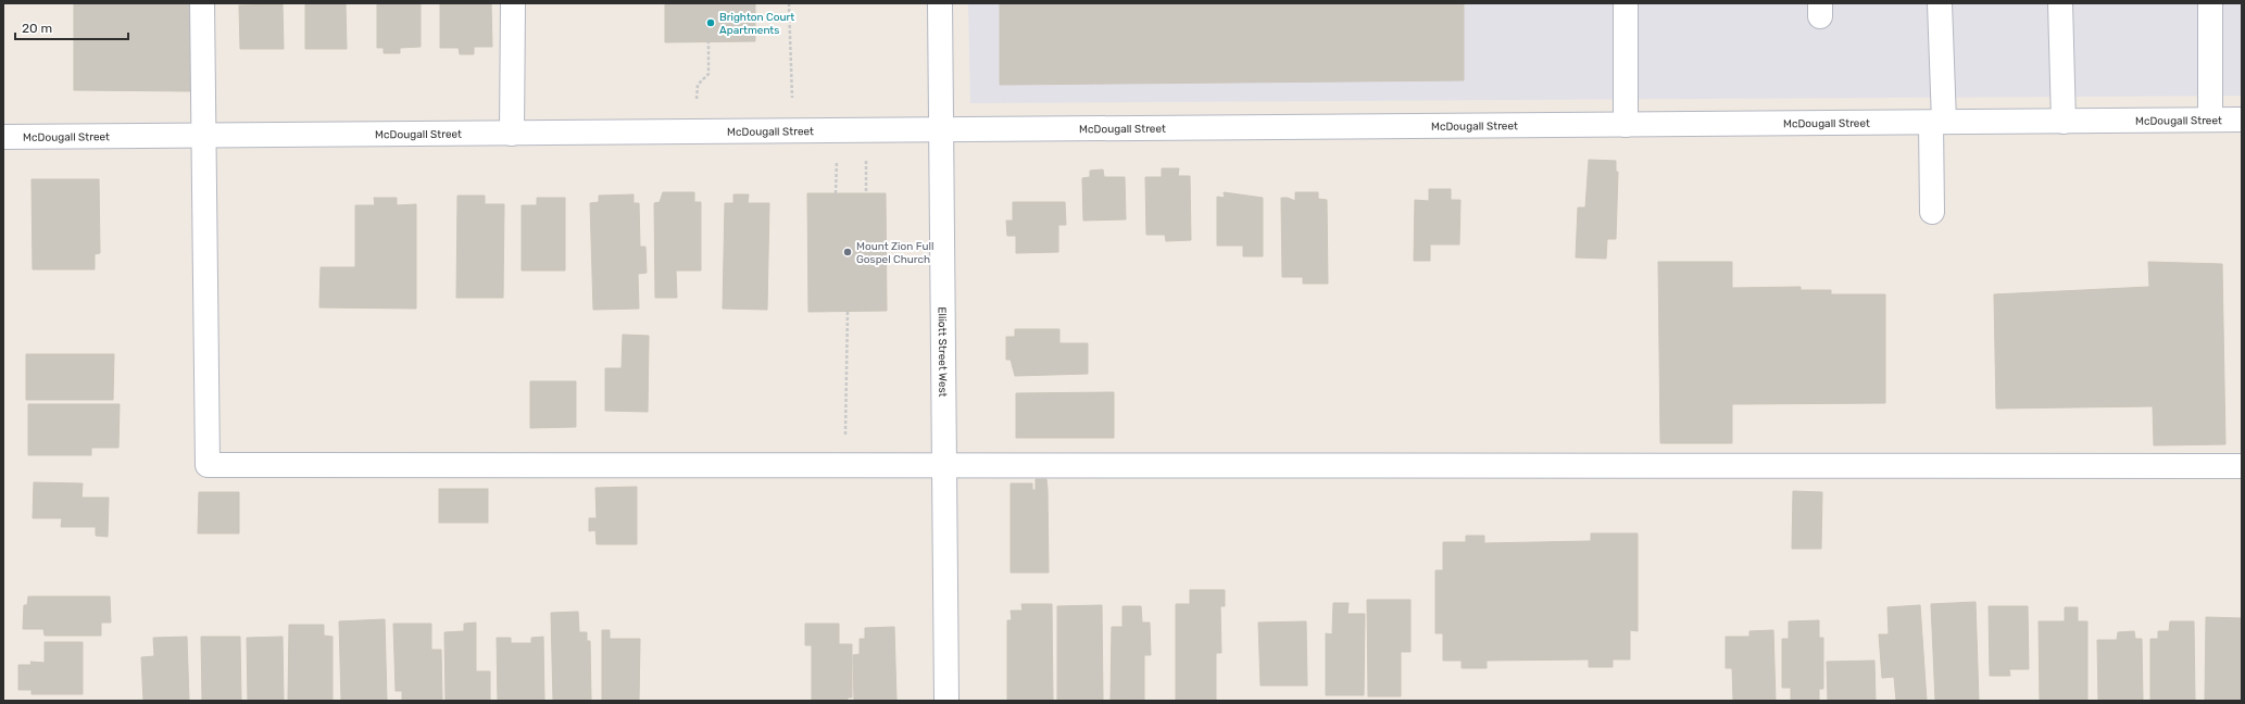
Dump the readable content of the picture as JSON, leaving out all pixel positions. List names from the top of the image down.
{
  "streets": {
    "street": ["McDougall Street", "Elliott Street West"]
  },
  "crossings": [
    ["McDougall Street", "Elliott Street West"]
  ],
  "places": ["Brighton Court Apartments", "Mount Zion Full Gospel Church"],
  "scale_bar": "20 m"
}
